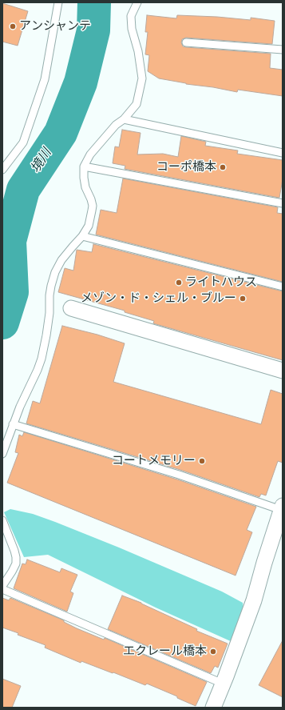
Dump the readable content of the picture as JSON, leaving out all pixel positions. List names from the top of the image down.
{
  "water": ["境川"],
  "places": [
    "アンシャンテ",
    "コーポ橋本",
    "ライトハウス",
    "メゾン・ド・シェル・ブルー",
    "コートメモリー",
    "エクレール橋本"
  ]
}
